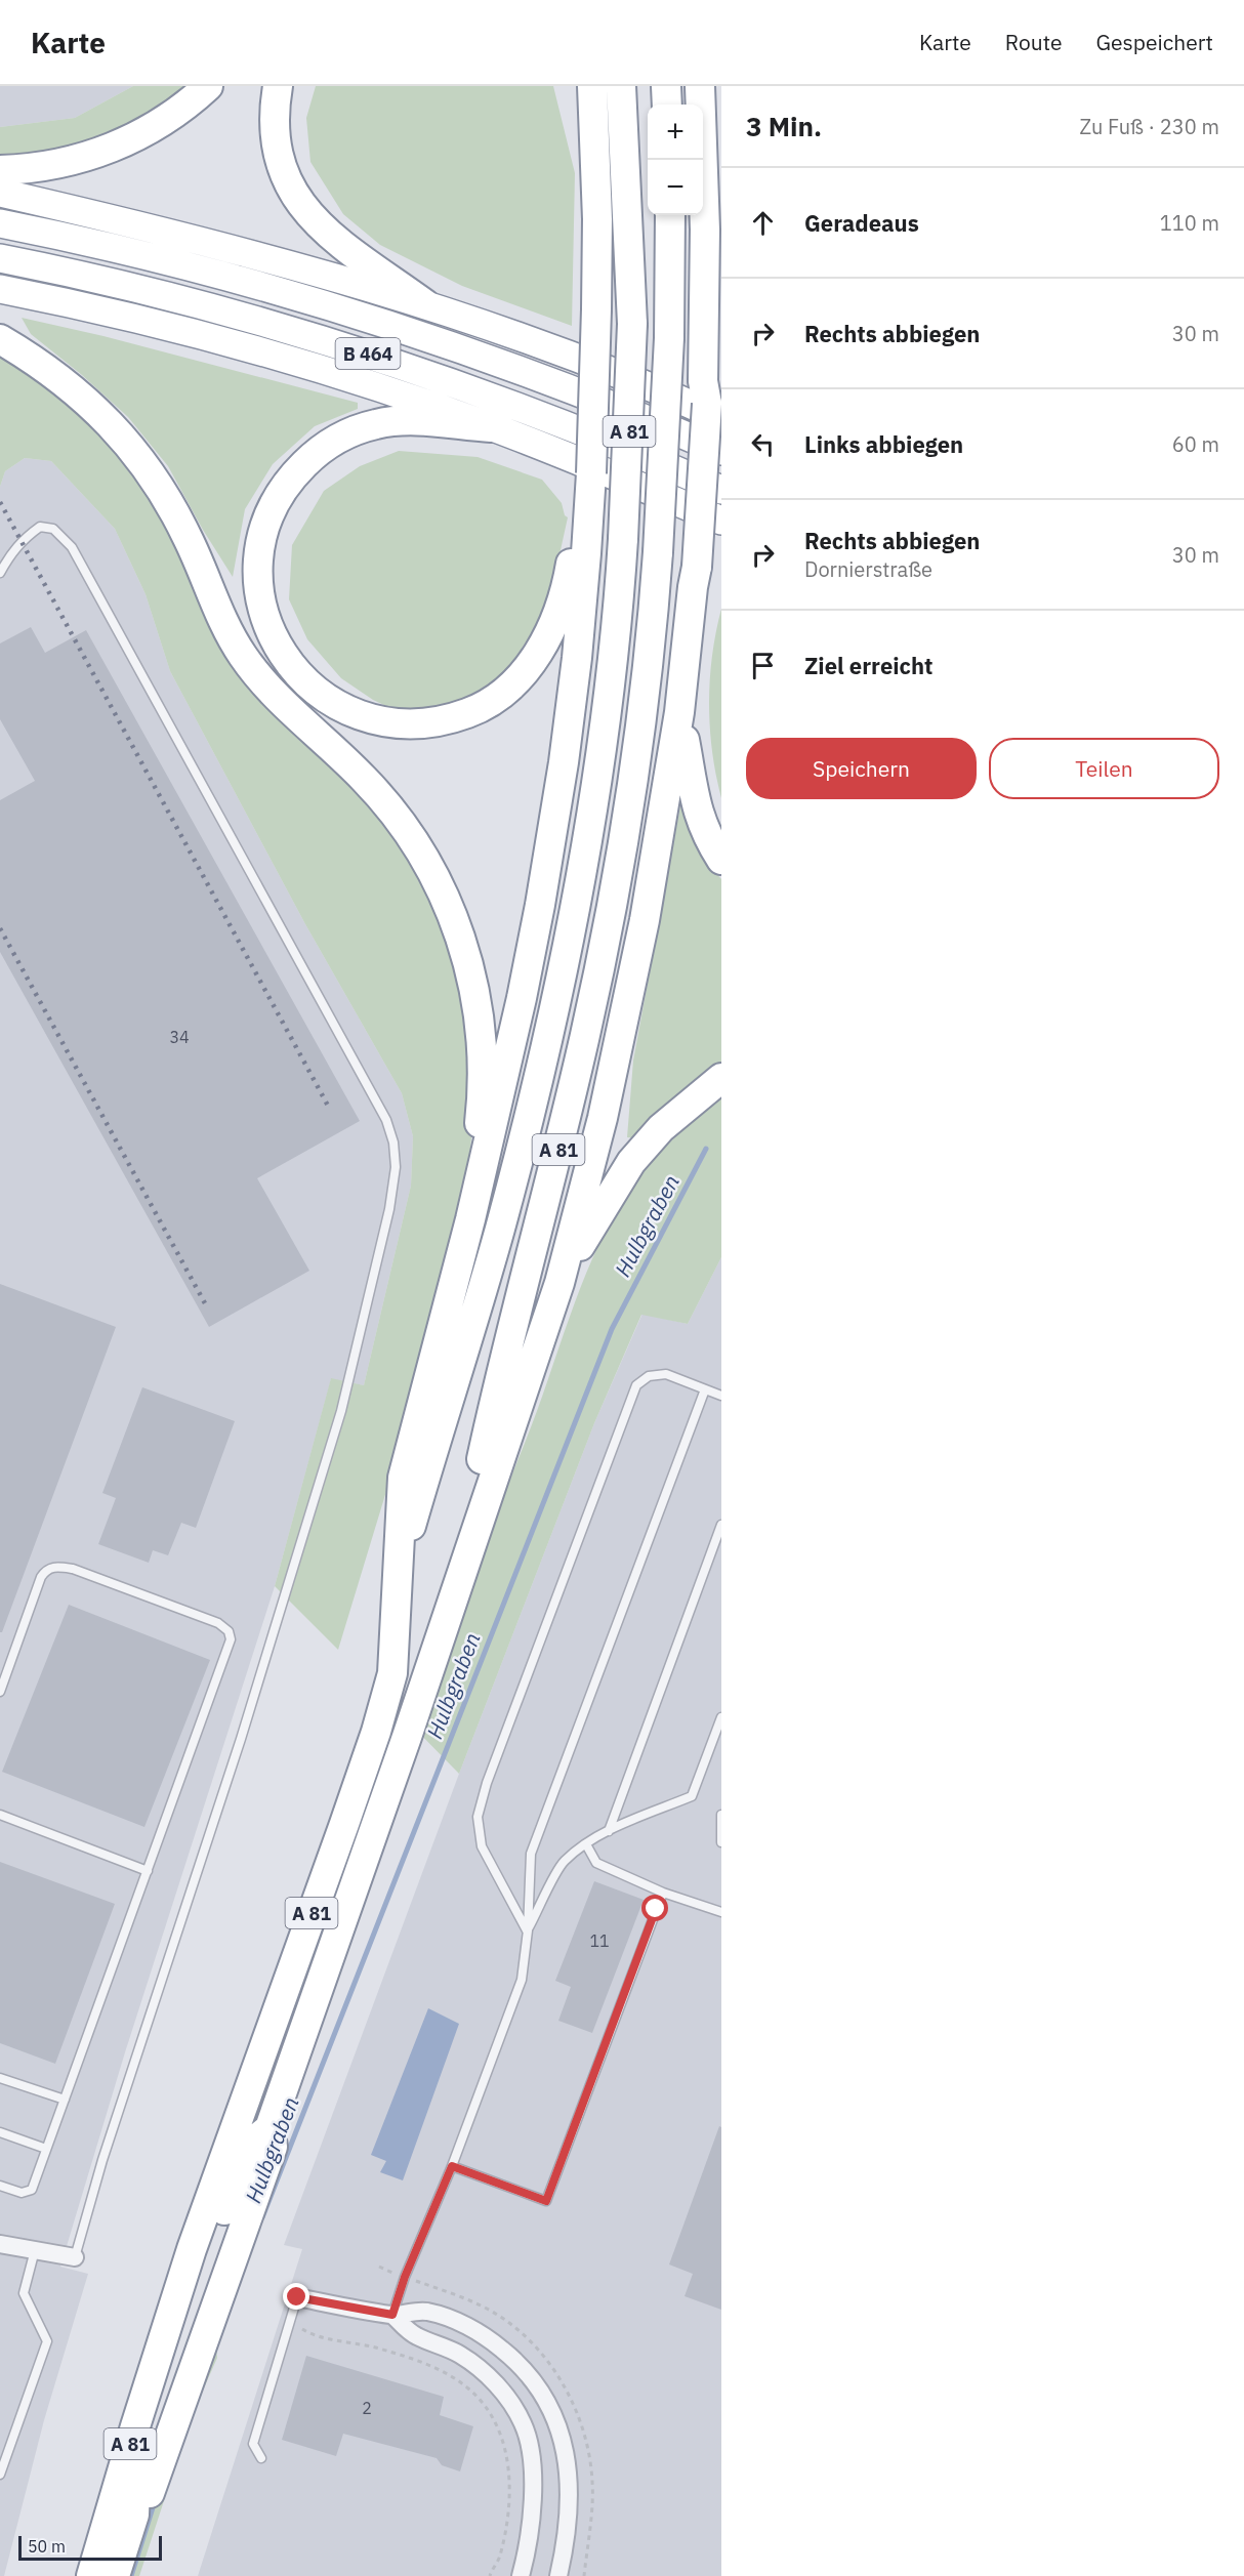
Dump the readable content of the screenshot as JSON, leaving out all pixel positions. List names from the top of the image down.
{
  "streets": {
    "highway": ["B 464", "A 81"]
  },
  "water": ["Hulbgraben"],
  "house_numbers": ["34", "11", "2"],
  "scale_bar": "50 m",
  "page": {
    "header": "Karte",
    "nav": ["Karte", "Route", "Gespeichert"],
    "heading": ["3 Min.", "Zu Fuß · 230 m"],
    "map_buttons": ["+", "−"],
    "list": [
      ["Geradeaus", "110 m"],
      ["Rechts abbiegen", "30 m"],
      ["Links abbiegen", "60 m"],
      ["Rechts abbiegen", "Dornierstraße", "30 m"],
      "Ziel erreicht"
    ],
    "buttons": ["Speichern", "Teilen"],
    "scale": "50 m"
  }
}
